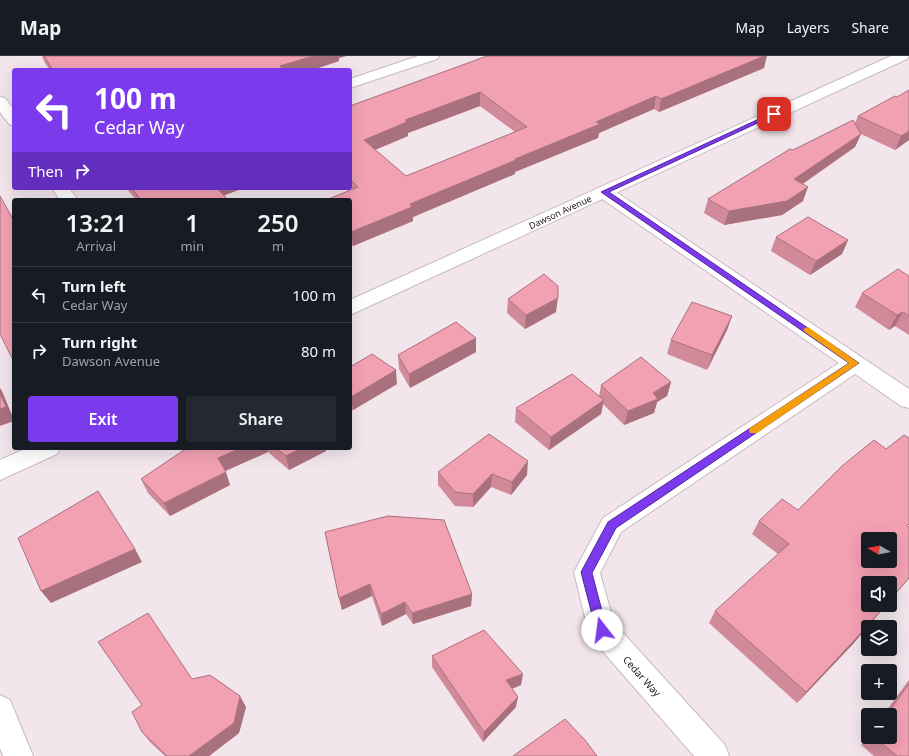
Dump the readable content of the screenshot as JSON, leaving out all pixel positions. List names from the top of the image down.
{
  "streets": {
    "street": ["Dawson Avenue", "Cedar Way"]
  },
  "north": "left",
  "page": {
    "header": "Map",
    "nav": ["Map", "Layers", "Share"],
    "turn": ["100 m", "Cedar Way"],
    "then": "Then",
    "eta": [
      "13:21",
      "Arrival",
      "1",
      "min",
      "250",
      "m"
    ],
    "list": [
      {
        "name": "Turn left",
        "note": "Cedar Way",
        "value": "100 m"
      },
      {
        "name": "Turn right",
        "note": "Dawson Avenue",
        "value": "80 m"
      }
    ],
    "buttons": ["Exit", "Share"],
    "map_buttons": ["+", "−"]
  }
}
